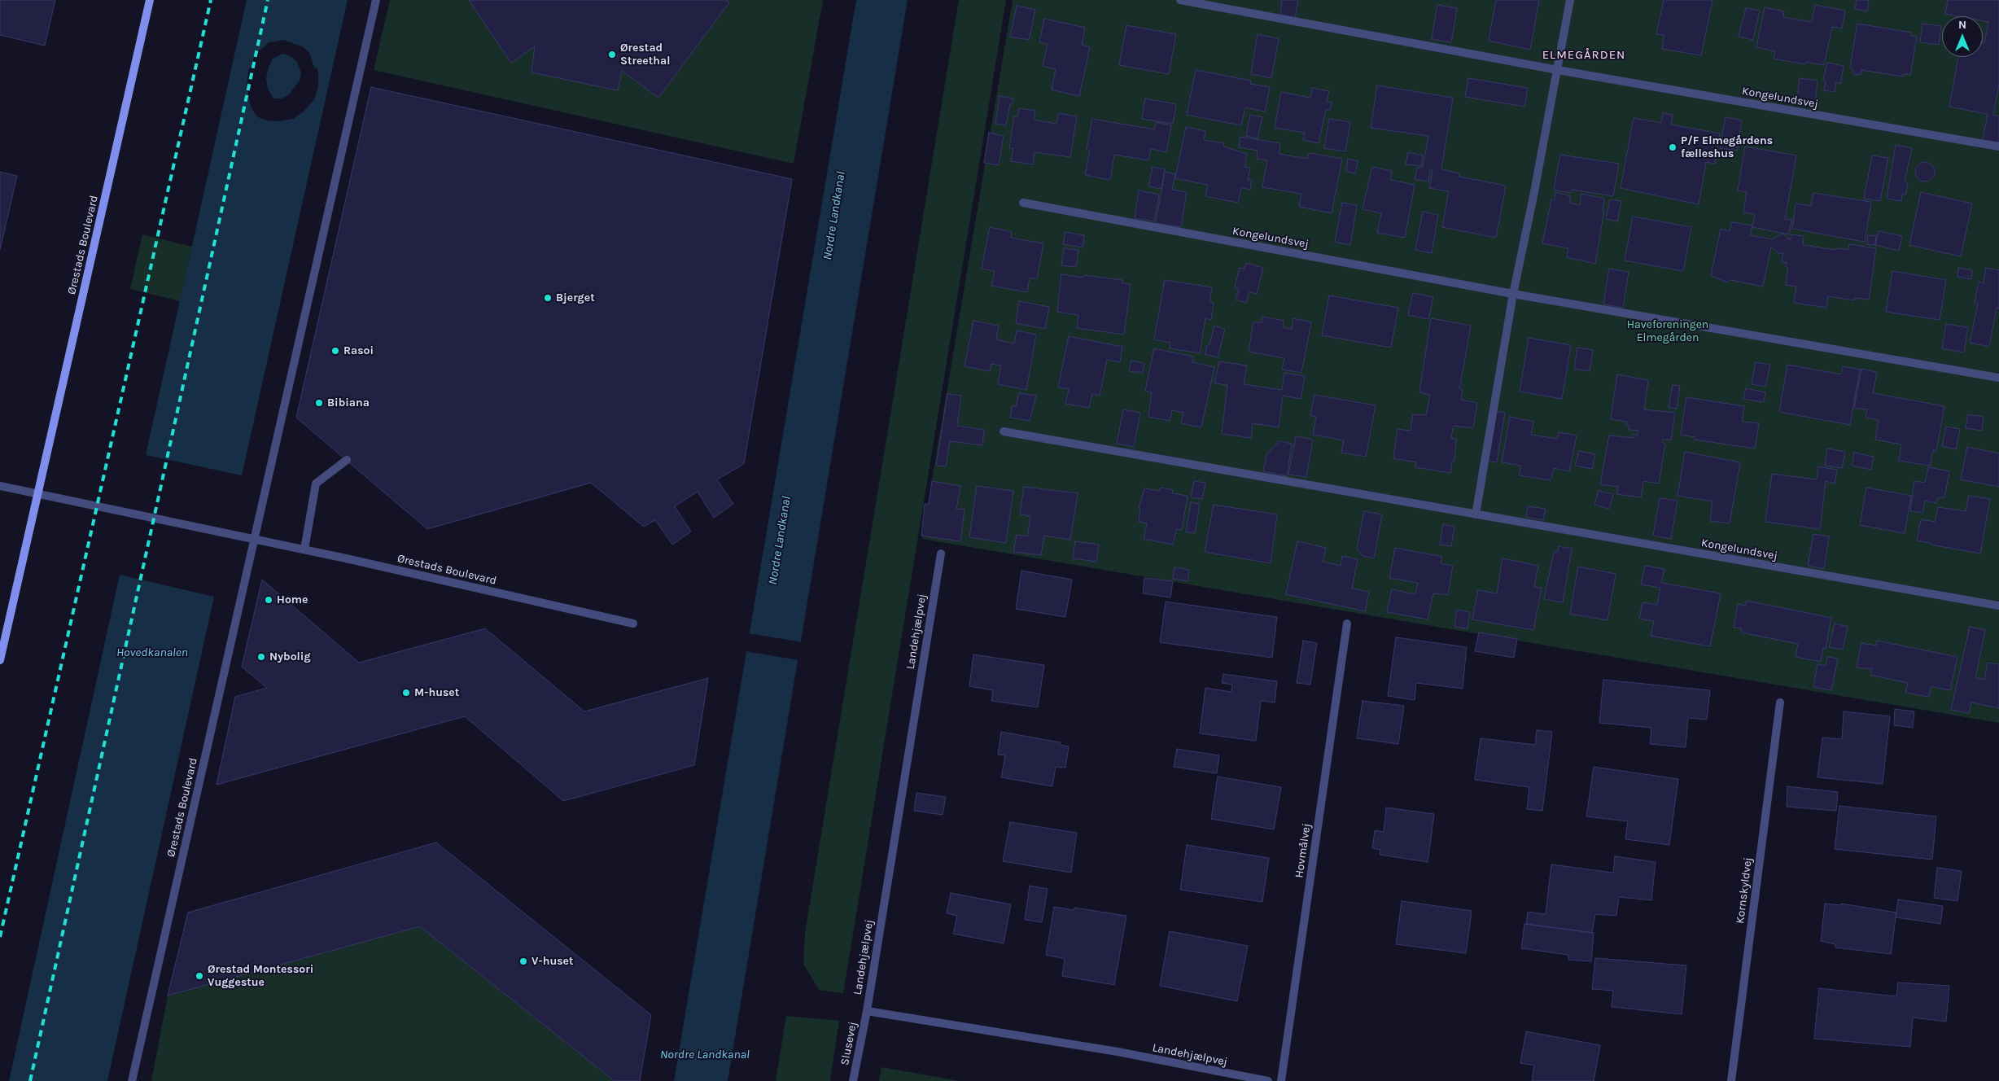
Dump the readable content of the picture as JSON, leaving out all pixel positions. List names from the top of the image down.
{
  "streets": {
    "street": [
      "Kongelundsvej",
      "Ørestads Boulevard",
      "Landehjælpvej",
      "Hovmålvej",
      "Kornskyldvej",
      "Slusevej"
    ]
  },
  "crossings": [
    ["Landehjælpvej", "Slusevej"]
  ],
  "districts": ["ELMEGÅRDEN"],
  "water": ["Nordre Landkanal", "Hovedkanalen"],
  "parks": ["Haveforeningen Elmegården"],
  "places": [
    "Ørestad Streethal",
    "P/F Elmegårdens fælleshus",
    "Bjerget",
    "Rasoi",
    "Bibiana",
    "Home",
    "Nybolig",
    "M-huset",
    "V-huset",
    "Ørestad Montessori Vuggestue"
  ],
  "north": "top"
}
